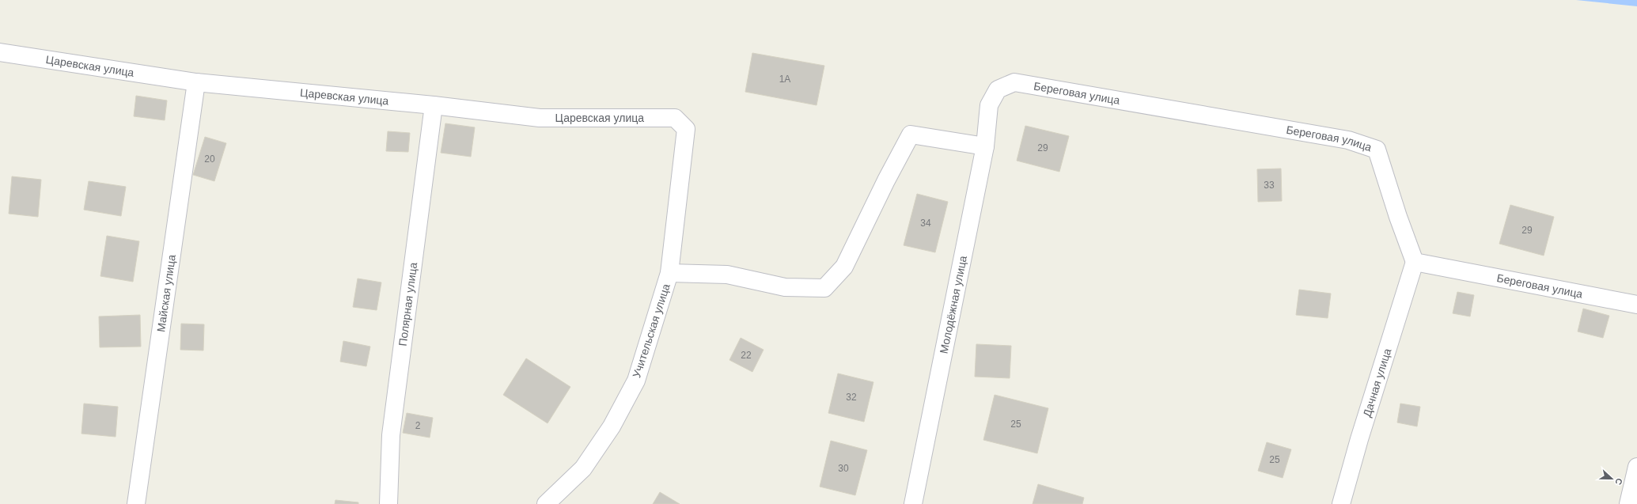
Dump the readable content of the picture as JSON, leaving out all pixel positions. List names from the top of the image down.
{
  "streets": {
    "street": [
      "Царевская улица",
      "Береговая улица",
      "Майская улица",
      "Полярная улица",
      "Молодёжная улица",
      "Учительская улица",
      "Дачная улица"
    ]
  },
  "crossings": [
    ["Царевская улица", "Майская улица"],
    ["Царевская улица", "Полярная улица"],
    ["Царевская улица", "Учительская улица"],
    ["Береговая улица", "Молодёжная улица"],
    ["Береговая улица", "Дачная улица"]
  ],
  "house_numbers": [
    "1А",
    "29",
    "20",
    "33",
    "34",
    "29",
    "22",
    "32",
    "25",
    "2",
    "25",
    "30"
  ],
  "north": "right"
}
